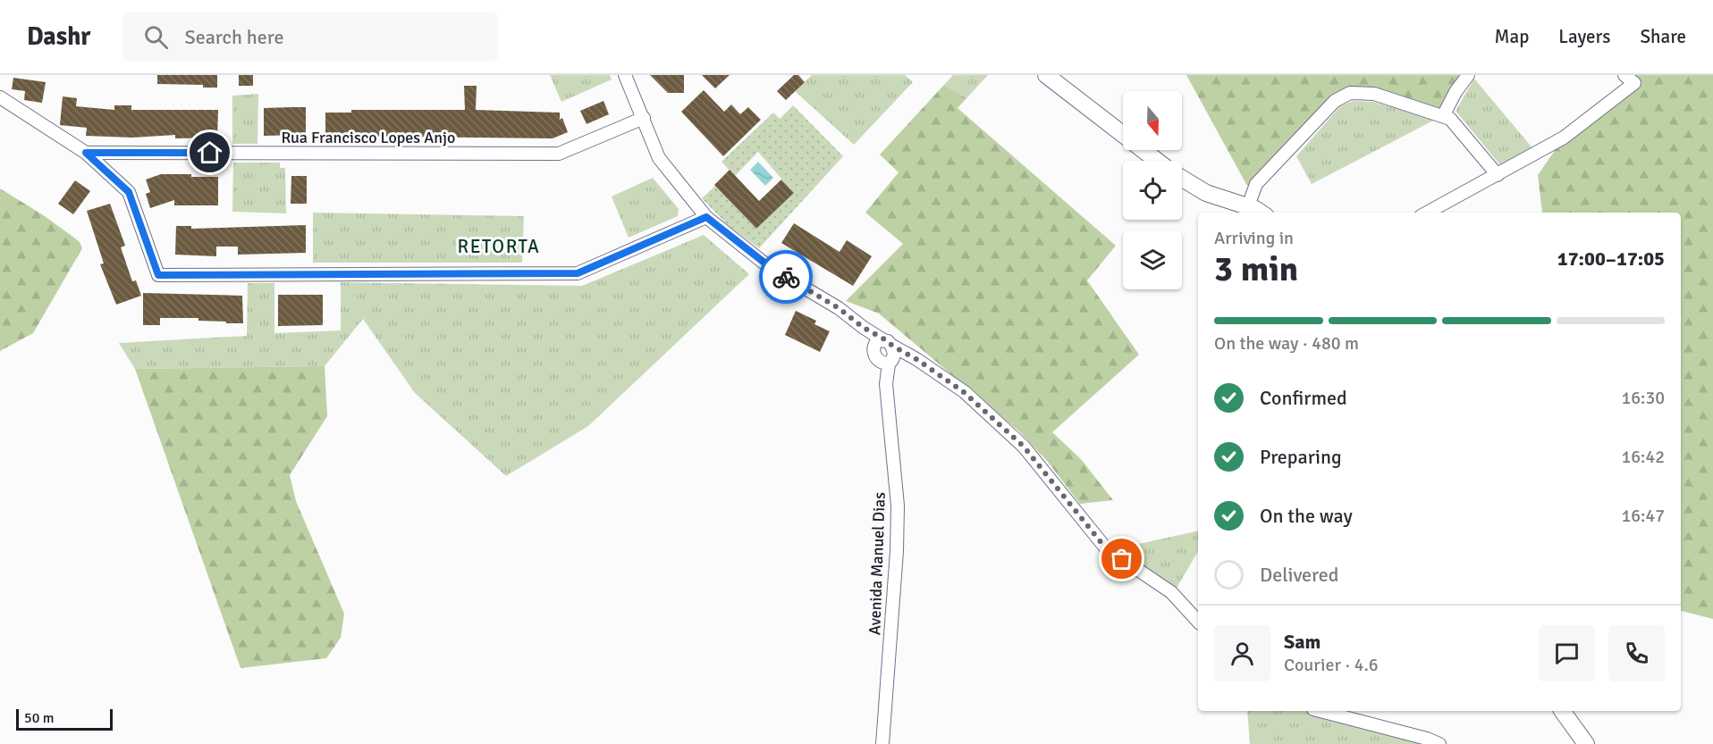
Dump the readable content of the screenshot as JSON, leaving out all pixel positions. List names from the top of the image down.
{
  "streets": {
    "street": ["Rua Francisco Lopes Anjo", "Avenida Manuel Dias"]
  },
  "crossings": [
    ["Rua Francisco Lopes Anjo", "Avenida Manuel Dias"]
  ],
  "districts": ["RETORTA"],
  "scale_bar": "50 m",
  "north": "bottom",
  "page": {
    "header": "Dashr",
    "search": "Search here",
    "nav": ["Map", "Layers", "Share"],
    "heading": ["3 min", "Arriving in", "17:00–17:05"],
    "panel": ["Sam", "Courier · 4.6"],
    "bar": "On the way · 480 m",
    "list": [
      ["Confirmed", "16:30"],
      ["Preparing", "16:42"],
      ["On the way", "16:47"],
      "Delivered"
    ],
    "scale": "50 m"
  }
}
